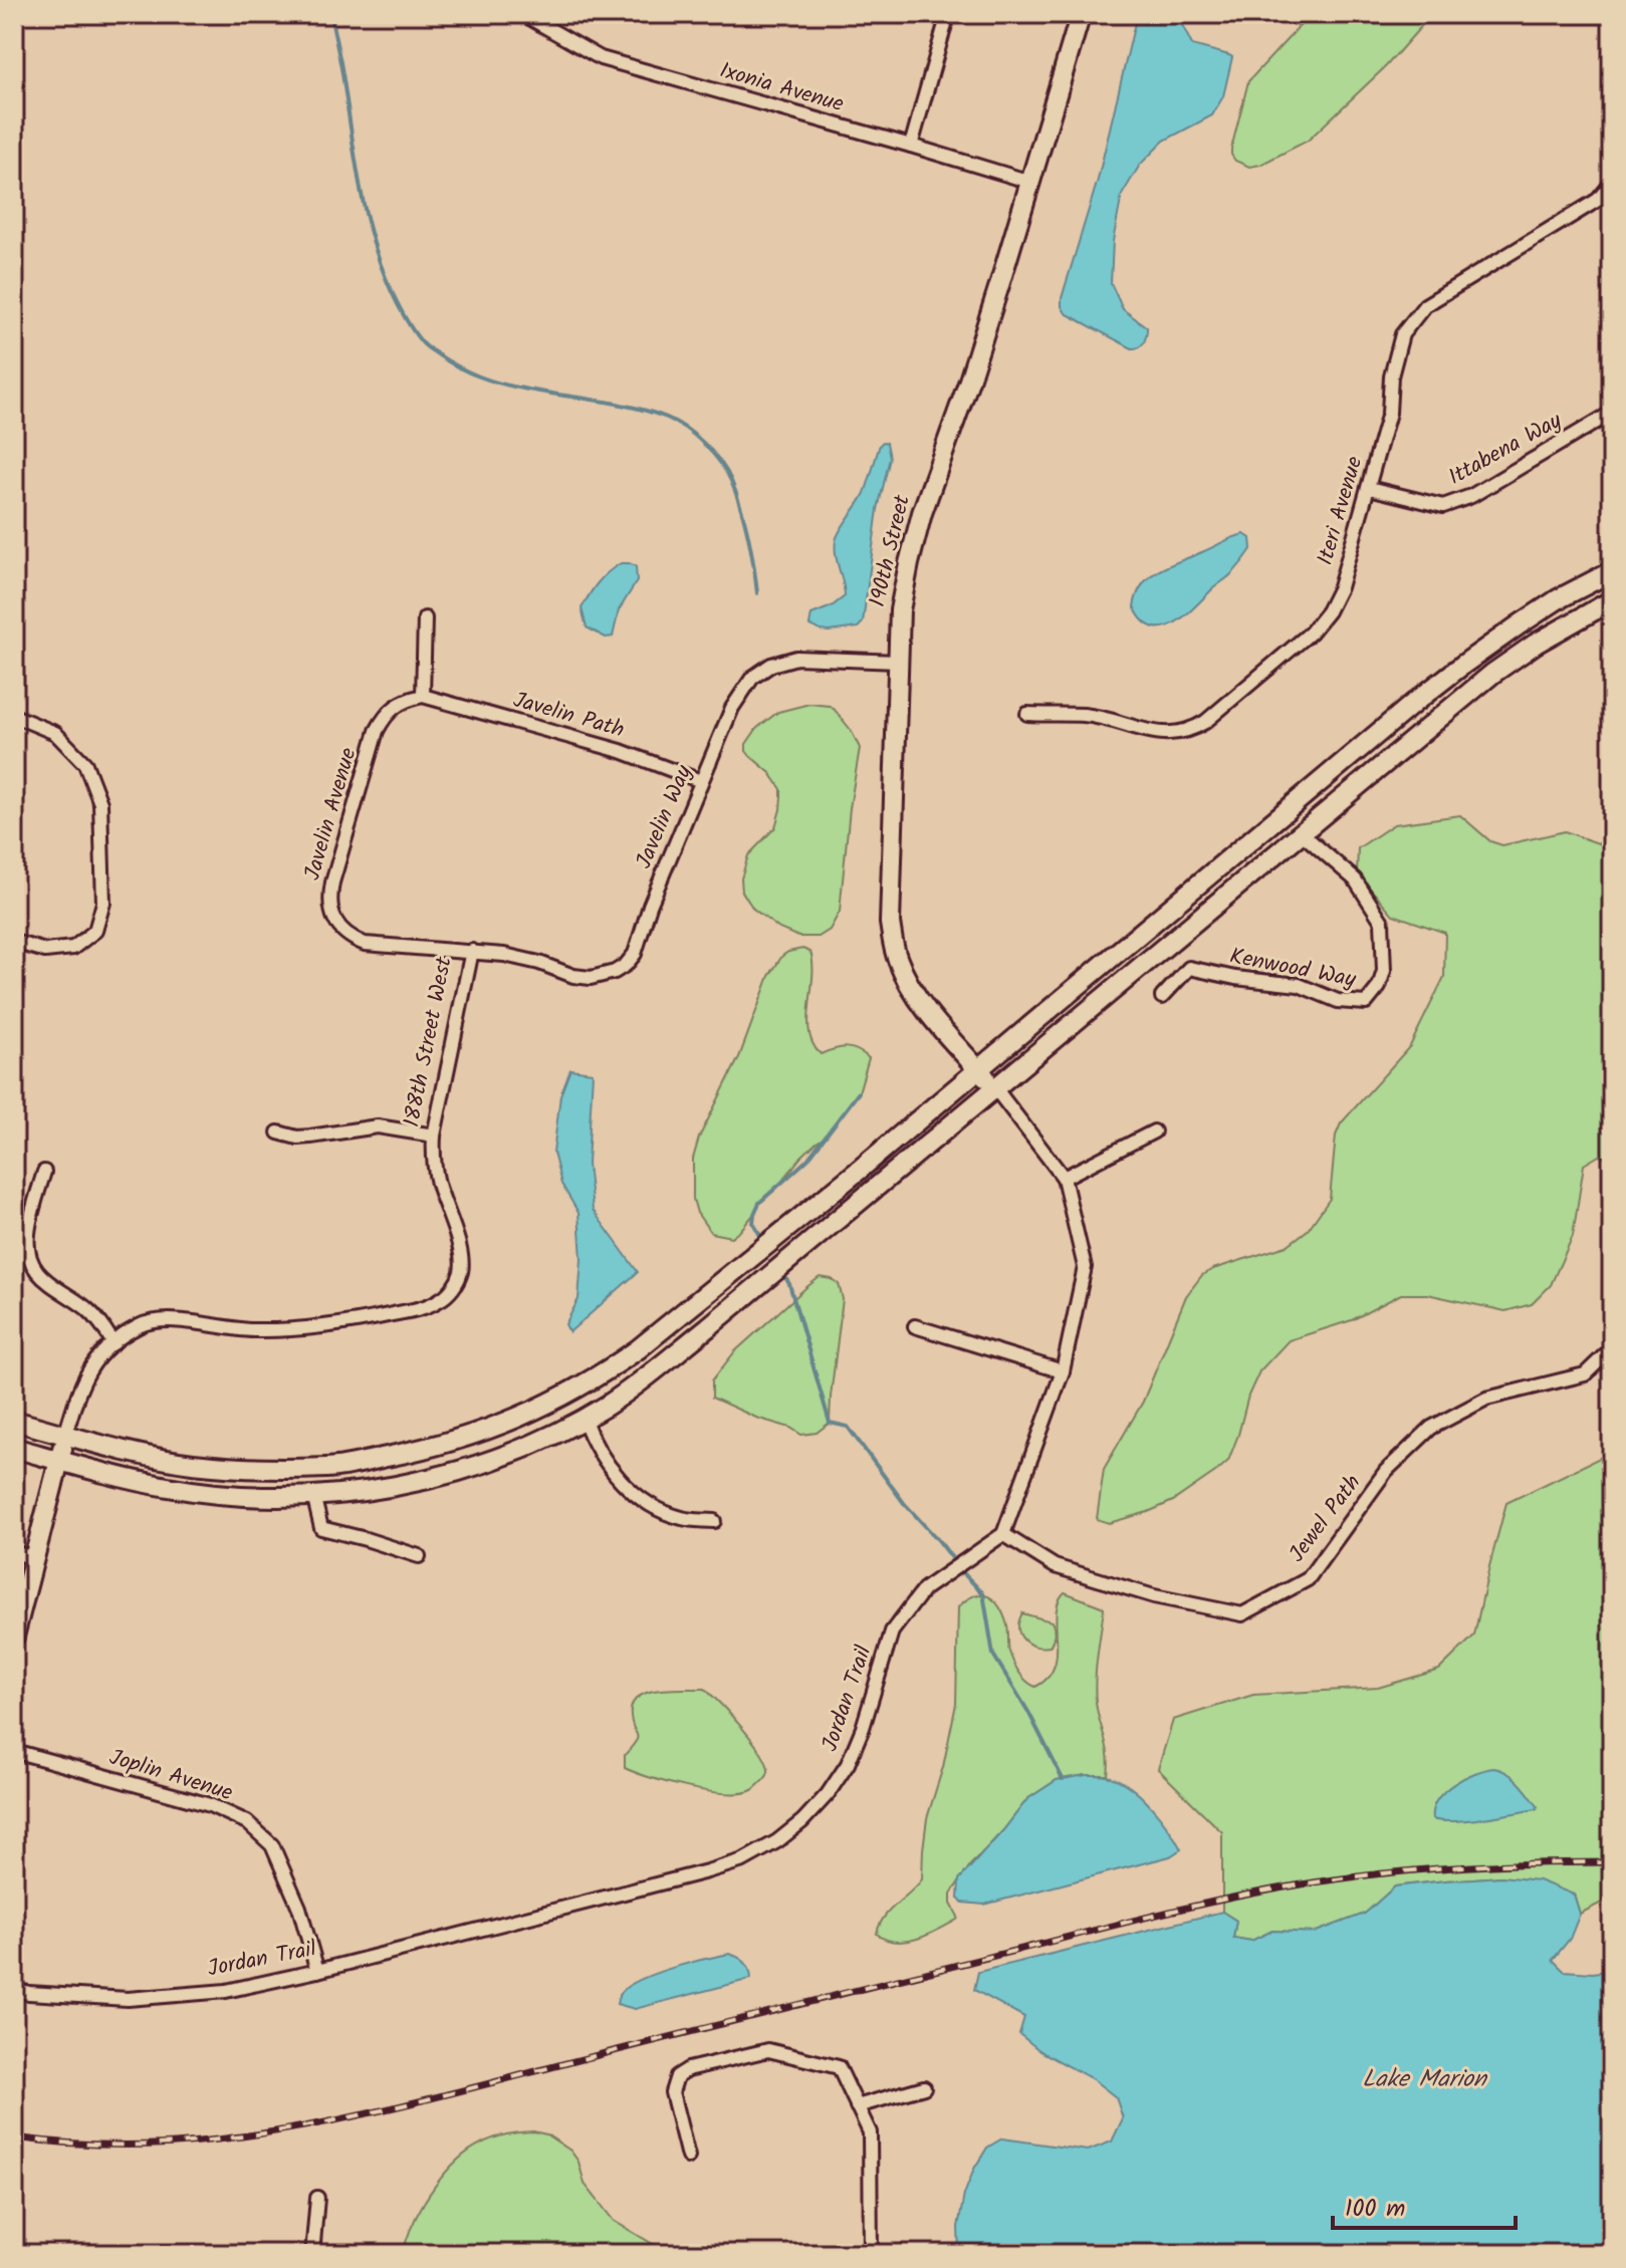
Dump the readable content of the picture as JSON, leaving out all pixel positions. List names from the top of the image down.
{
  "streets": {
    "main road": ["190th Street", "188th Street West"],
    "street": [
      "Ixonia Avenue",
      "Ittabena Way",
      "Iteri Avenue",
      "Javelin Path",
      "Javelin Avenue",
      "Javelin Way",
      "Kenwood Way",
      "Jewel Path",
      "Jordan Trail",
      "Joplin Avenue"
    ]
  },
  "crossings": [
    ["Ixonia Avenue", "190th Street"],
    ["Ittabena Way", "Iteri Avenue"],
    ["190th Street", "Javelin Way"],
    ["Javelin Path", "Javelin Avenue"],
    ["Javelin Path", "Javelin Way"],
    ["Javelin Avenue", "Javelin Way"],
    ["Javelin Avenue", "188th Street West"],
    ["Javelin Way", "188th Street West"],
    ["Jewel Path", "Jordan Trail"],
    ["Jordan Trail", "Joplin Avenue"]
  ],
  "water": ["Lake Marion"],
  "scale_bar": "100 m"
}
